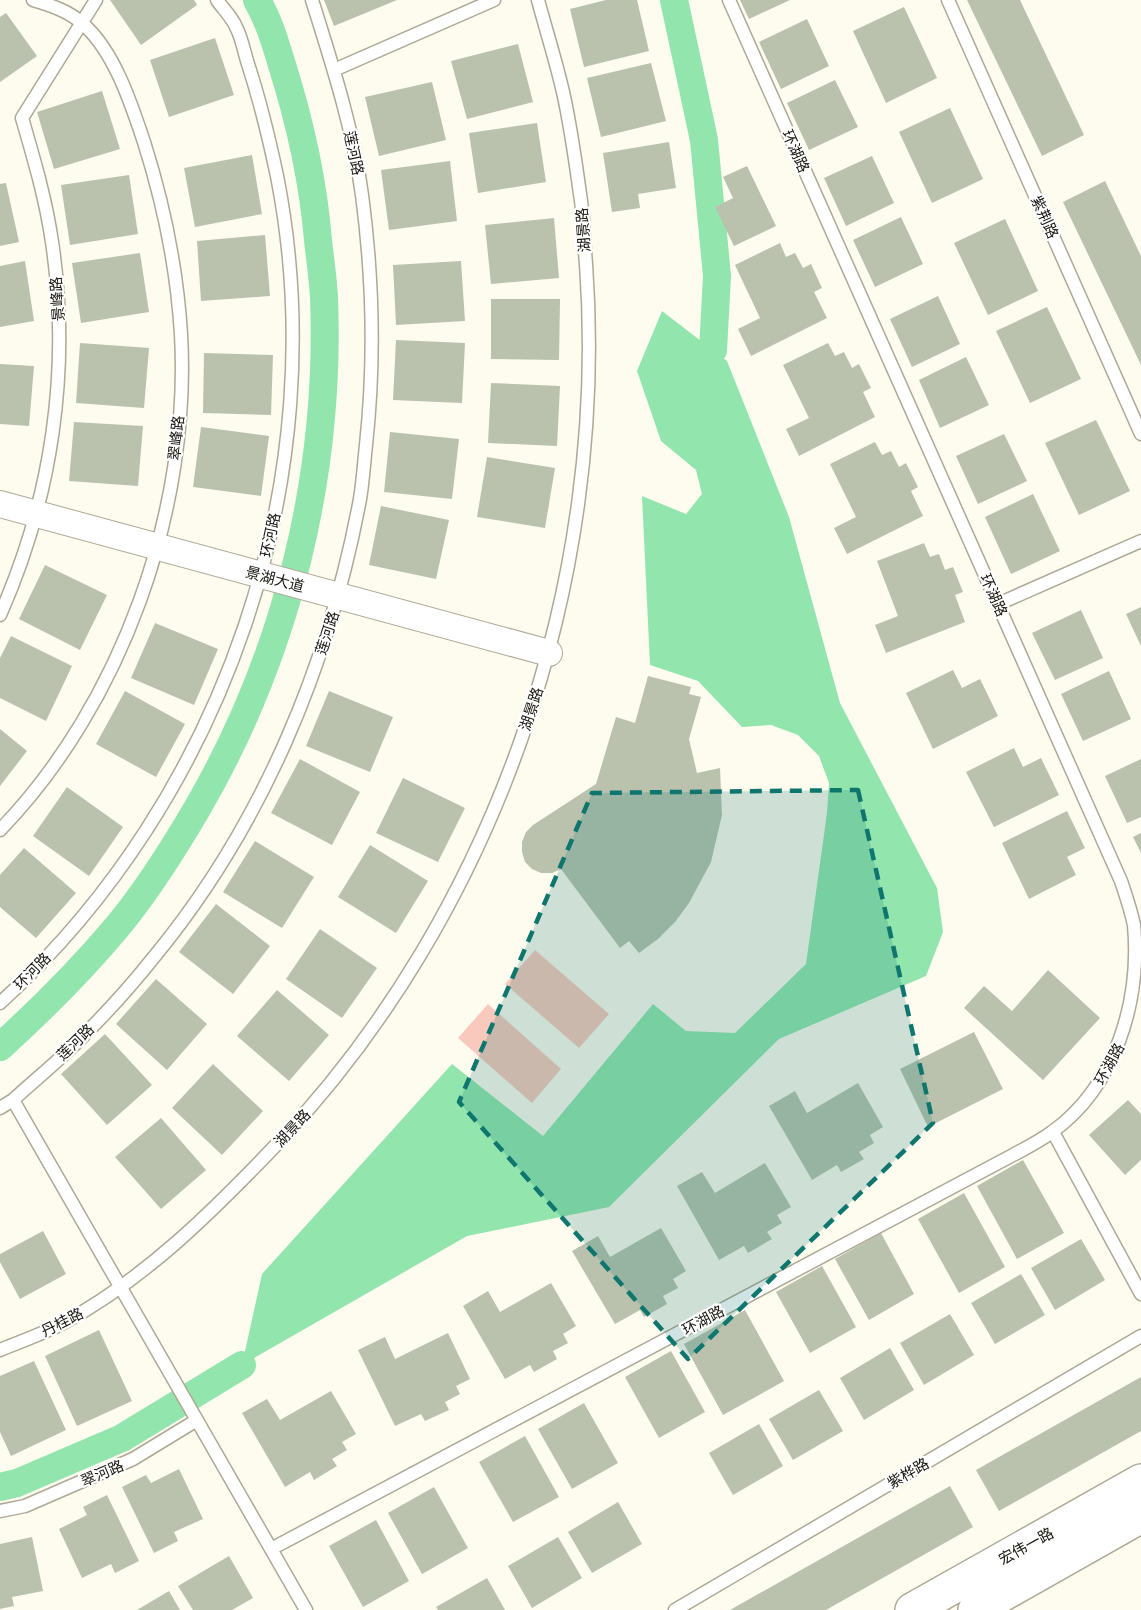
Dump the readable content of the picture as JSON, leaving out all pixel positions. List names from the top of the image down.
{
  "streets": {
    "main road": ["宏伟一路"],
    "street": ["景湖大道"],
    "lane": [
      "环湖路",
      "莲河路",
      "紫荆路",
      "湖景路",
      "景峰路",
      "翠峰路",
      "环河路",
      "丹桂路",
      "翠河路",
      "紫桦路"
    ]
  },
  "crossings": [
    ["莲河路", "景湖大道"],
    ["湖景路", "景湖大道"],
    ["湖景路", "丹桂路"],
    ["景峰路", "翠峰路"],
    ["景峰路", "景湖大道"],
    ["翠峰路", "景湖大道"],
    ["环河路", "景湖大道"]
  ]
}
